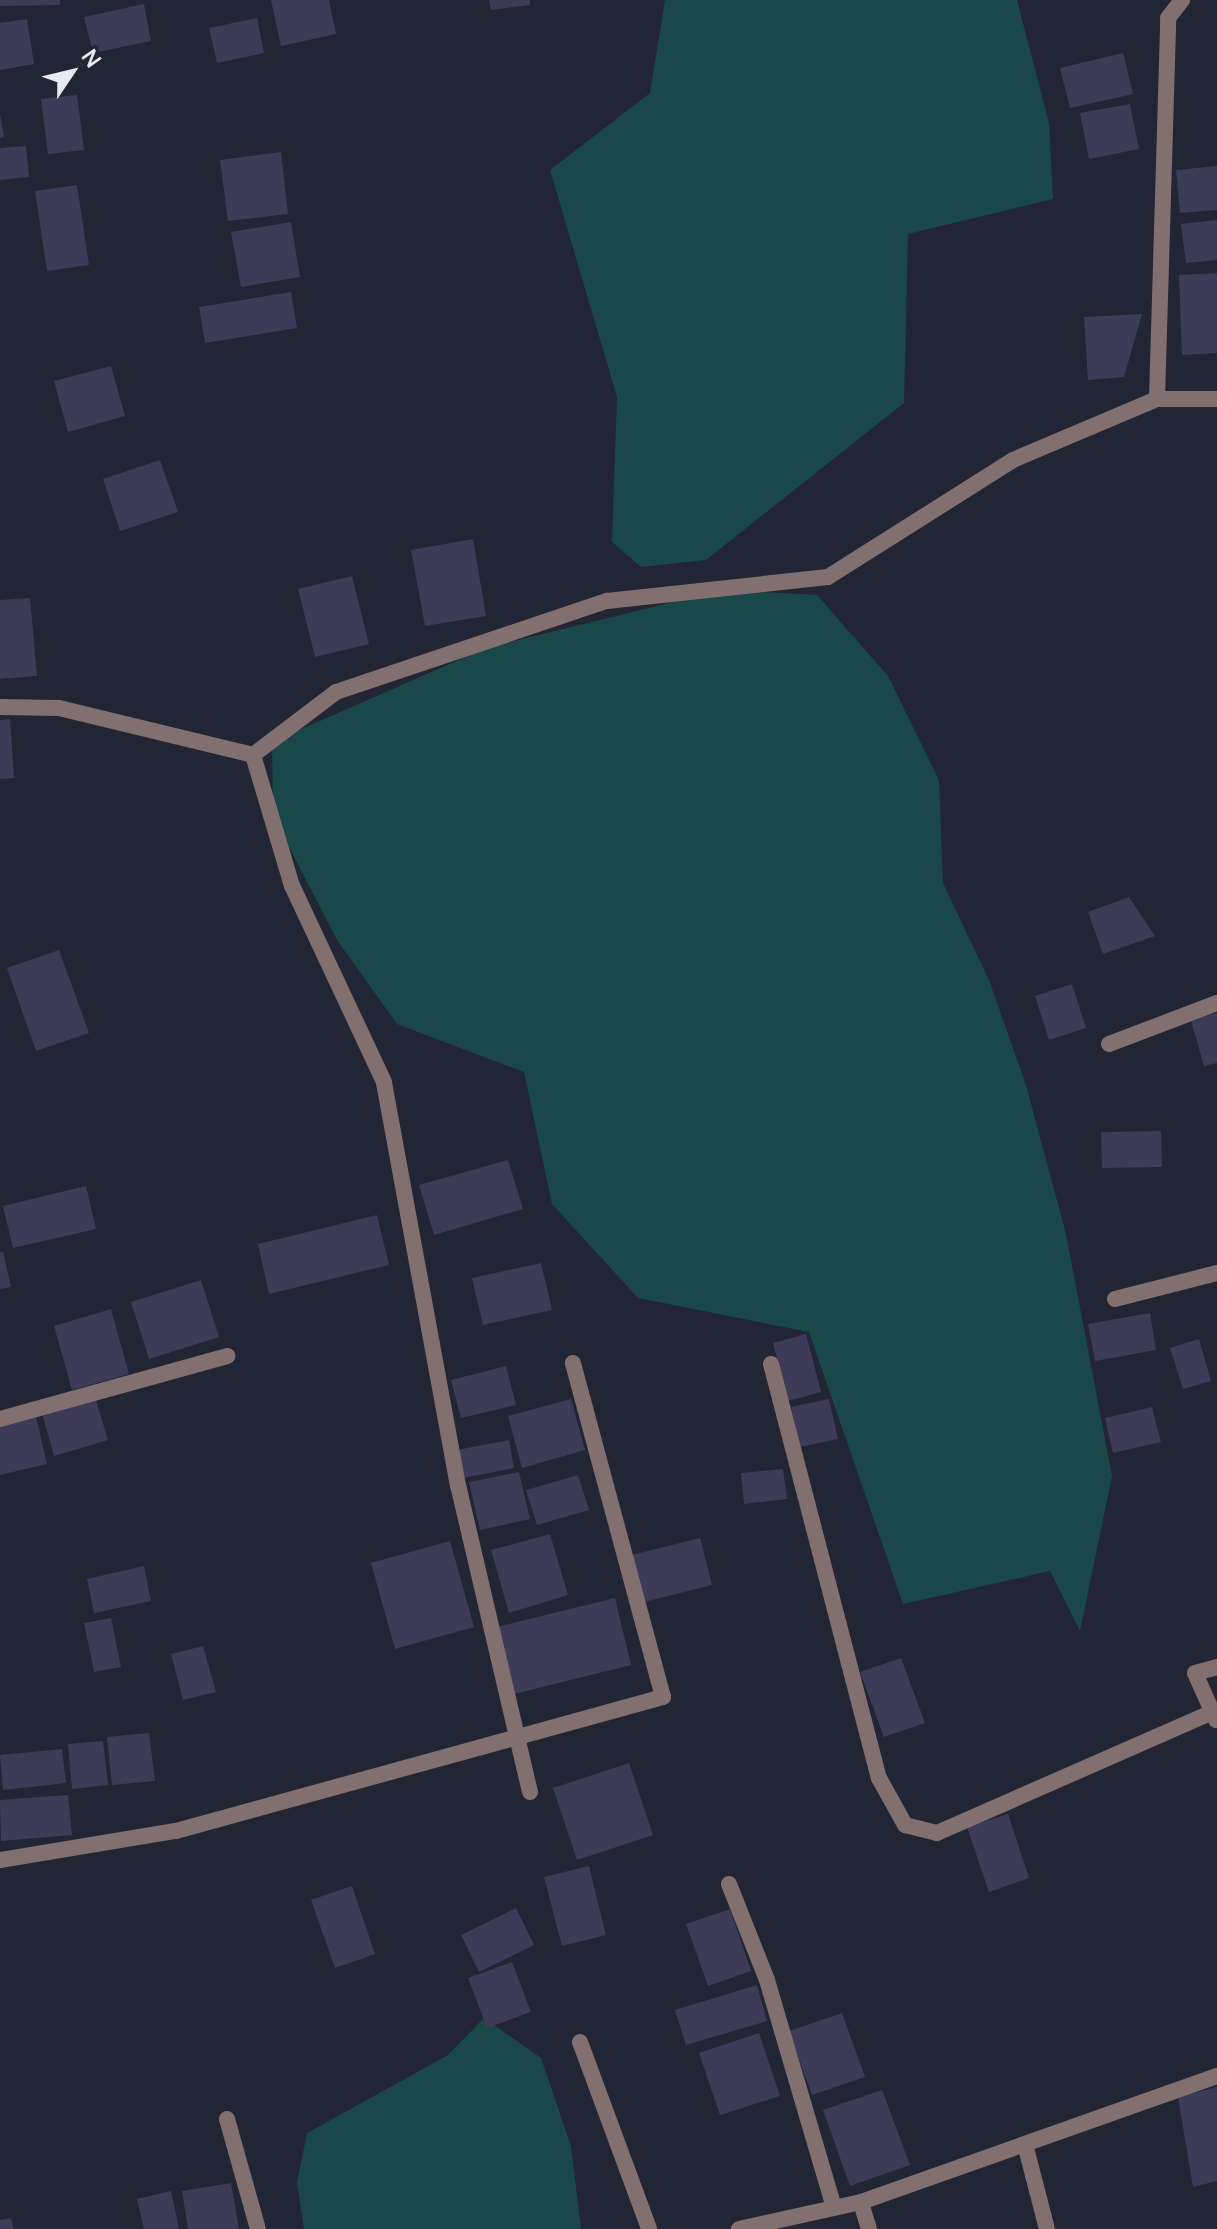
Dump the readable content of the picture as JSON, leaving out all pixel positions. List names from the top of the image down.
{
  "north": "top right"
}
